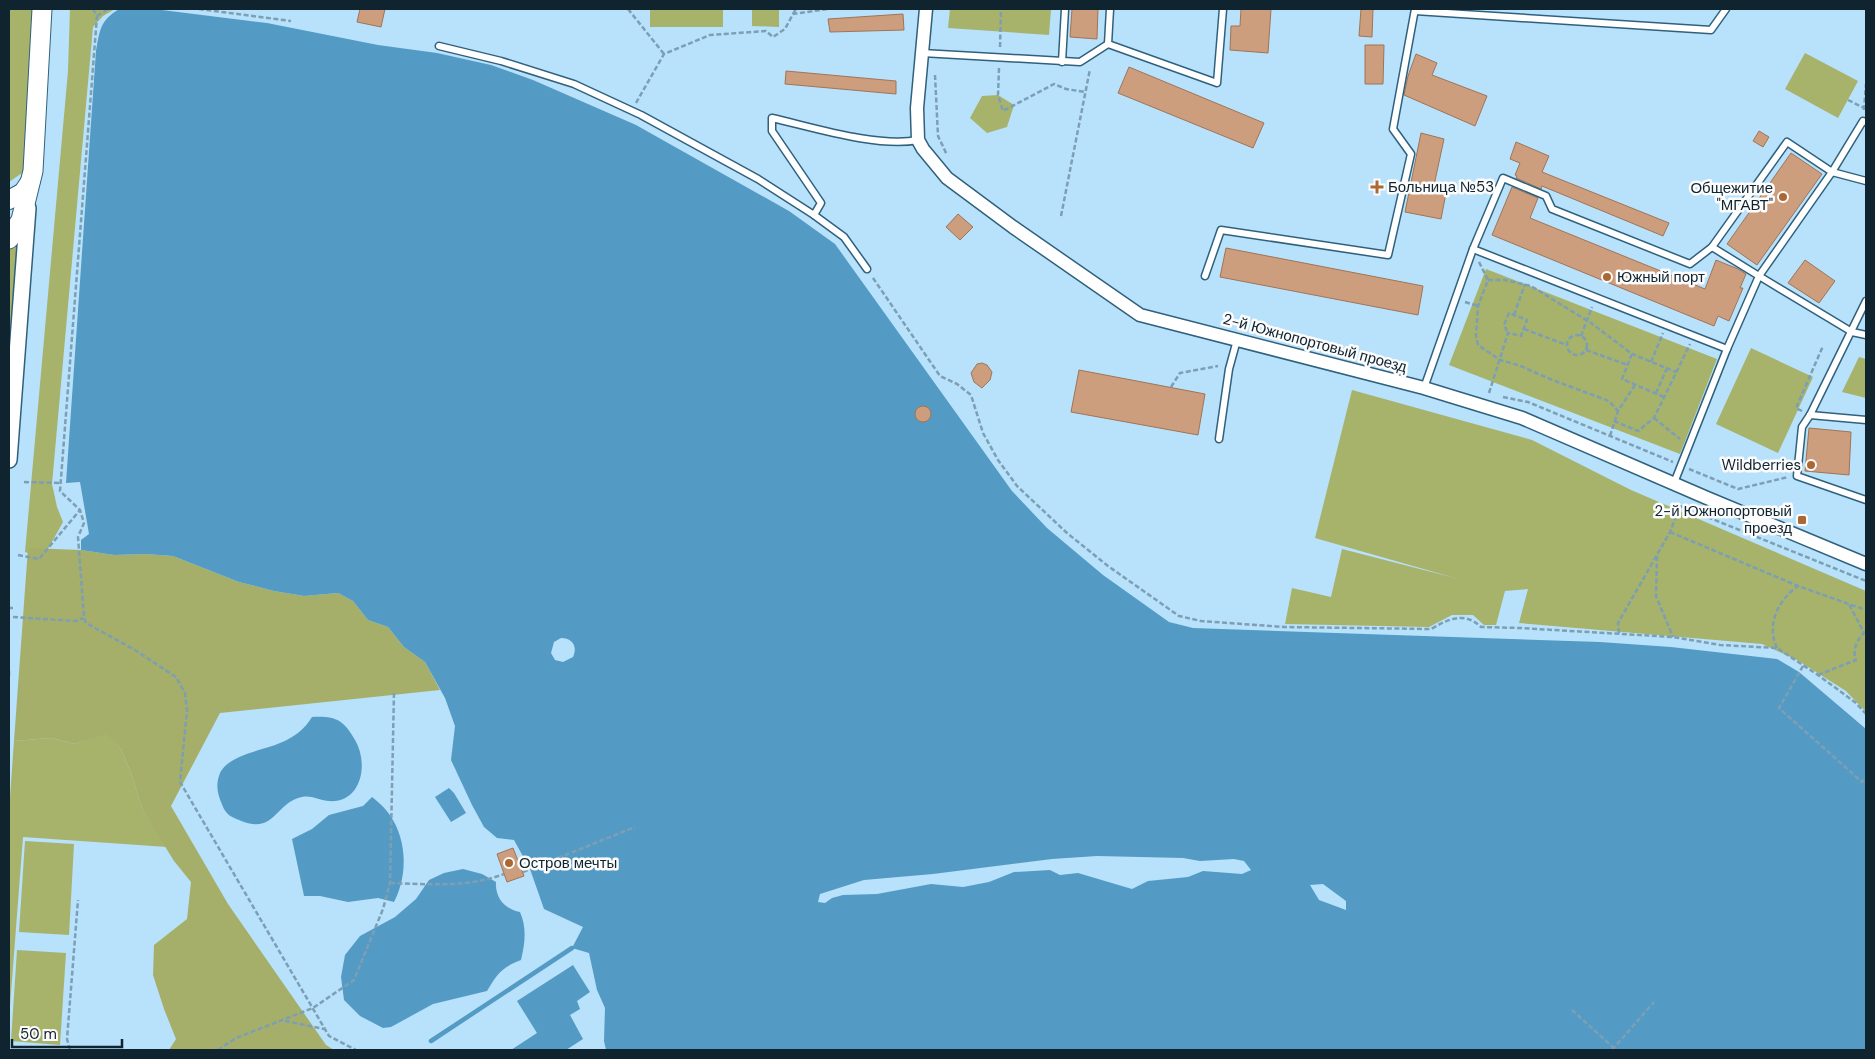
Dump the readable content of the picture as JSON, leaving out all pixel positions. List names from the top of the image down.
{
  "streets": {
    "street": ["2-й Южнопортовый проезд"]
  },
  "places": {
    "health": ["Больница №53"],
    "other": [
      "Общежитие \"МГАВТ\"",
      "Южный порт",
      "Wildberries",
      "Остров мечты"
    ],
    "transit": ["2-й Южнопортовый проезд"]
  },
  "scale_bar": "50 m"
}
